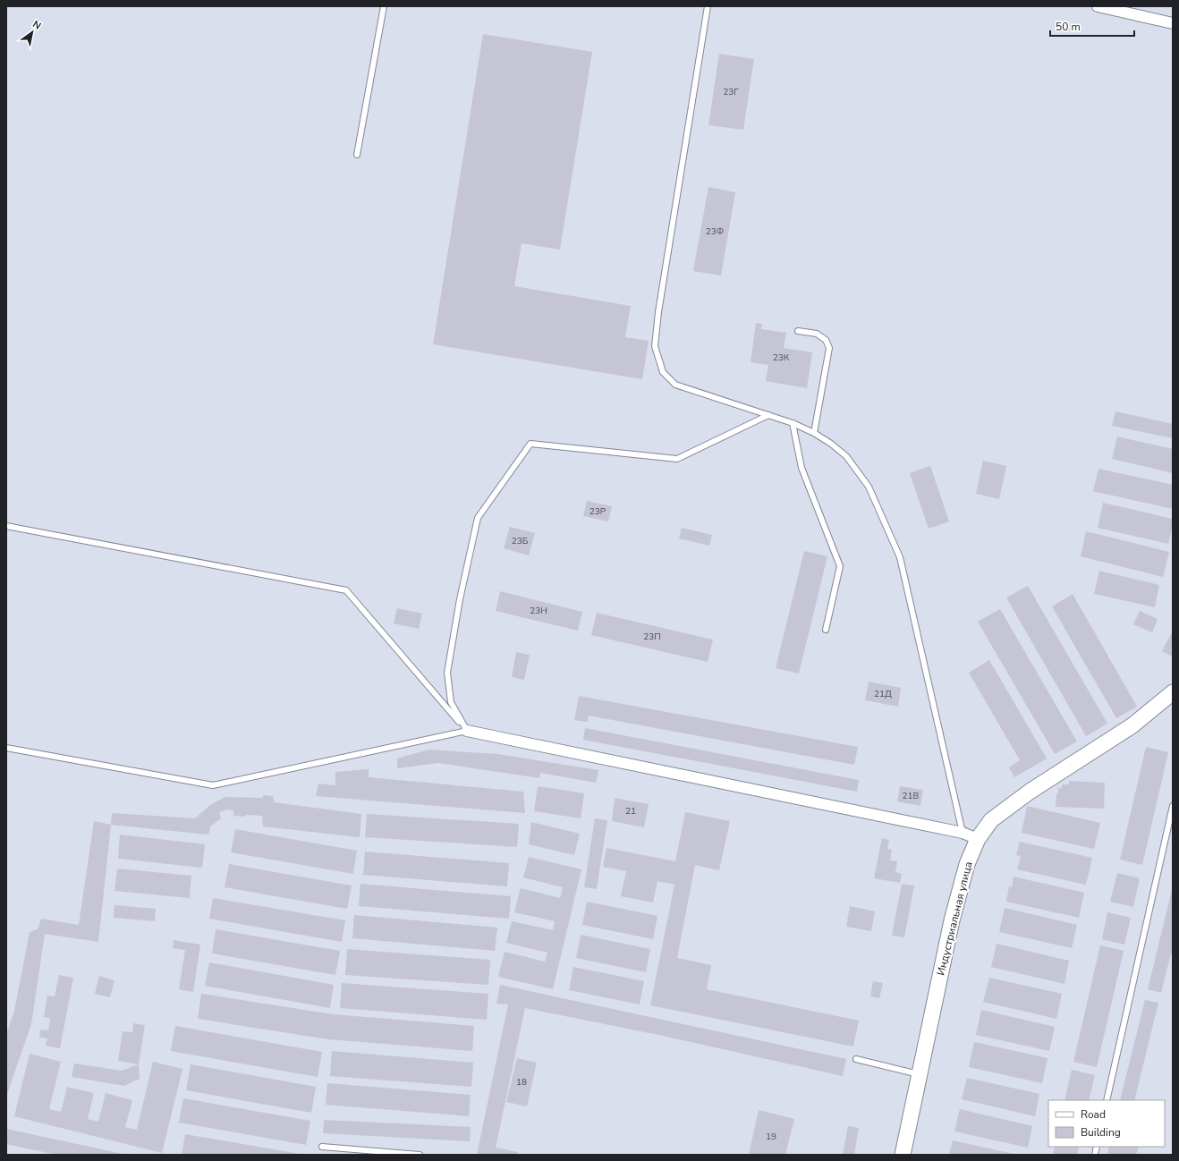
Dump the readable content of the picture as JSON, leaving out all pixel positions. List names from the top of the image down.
{
  "streets": {
    "street": ["Индустриальная улица"]
  },
  "house_numbers": [
    "23Г",
    "23Ф",
    "23К",
    "23Р",
    "23Б",
    "23Н",
    "23П",
    "21Д",
    "21В",
    "21",
    "18",
    "19"
  ],
  "legend": ["Road", "Building"],
  "scale_bar": "50 m",
  "north": "top right"
}
